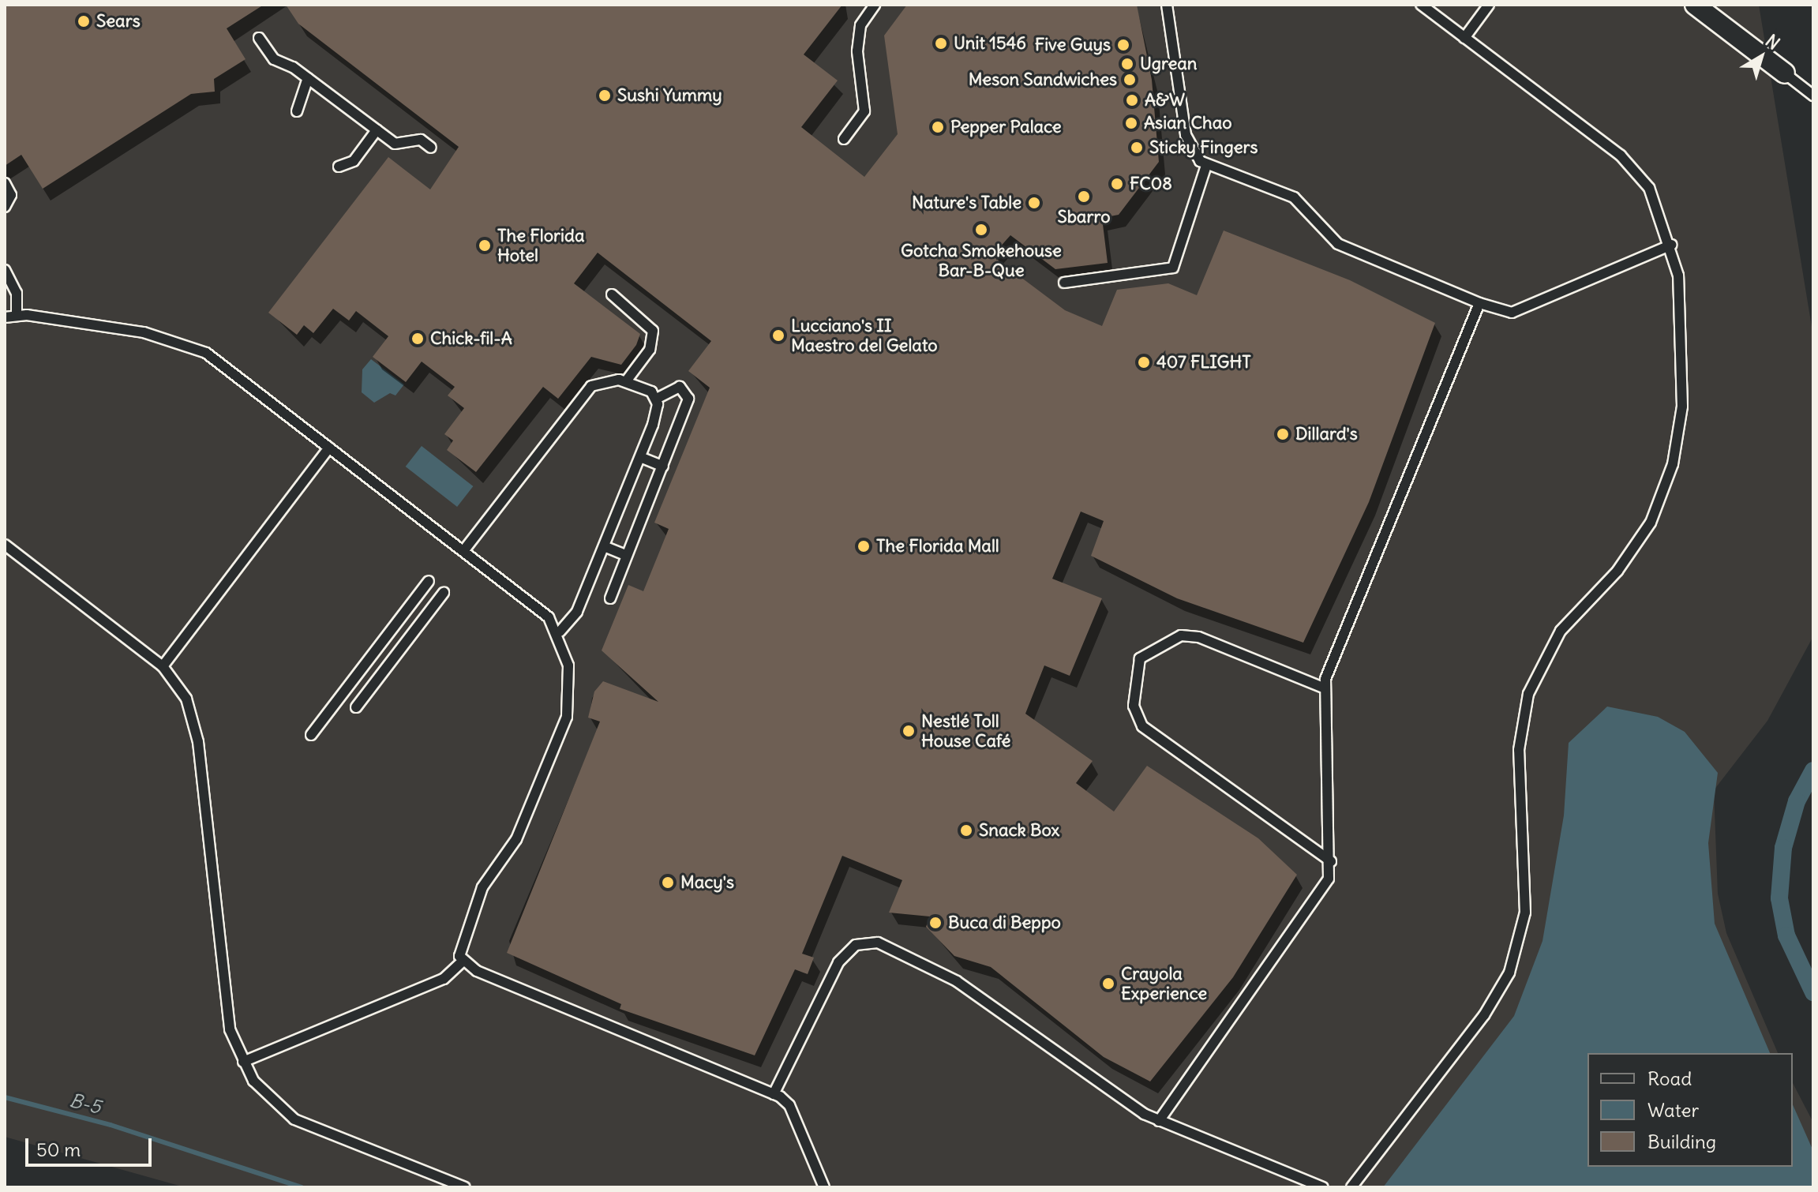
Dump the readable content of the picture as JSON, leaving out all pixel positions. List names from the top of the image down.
{
  "water": ["B-5"],
  "places": [
    "Sears",
    "Unit 1546",
    "Five Guys",
    "Ugrean",
    "Meson Sandwiches",
    "Sushi Yummy",
    "A&W",
    "Asian Chao",
    "Pepper Palace",
    "Sticky Fingers",
    "FC08",
    "Sbarro",
    "Nature's Table",
    "Gotcha Smokehouse Bar-B-Que",
    "The Florida Hotel",
    "Lucciano's II Maestro del Gelato",
    "Chick-fil-A",
    "407 FLIGHT",
    "Dillard's",
    "The Florida Mall",
    "Nestlé Toll House Café",
    "Snack Box",
    "Macy's",
    "Buca di Beppo",
    "Crayola Experience"
  ],
  "legend": ["Road", "Water", "Building"],
  "scale_bar": "50 m",
  "north": "top right"
}
